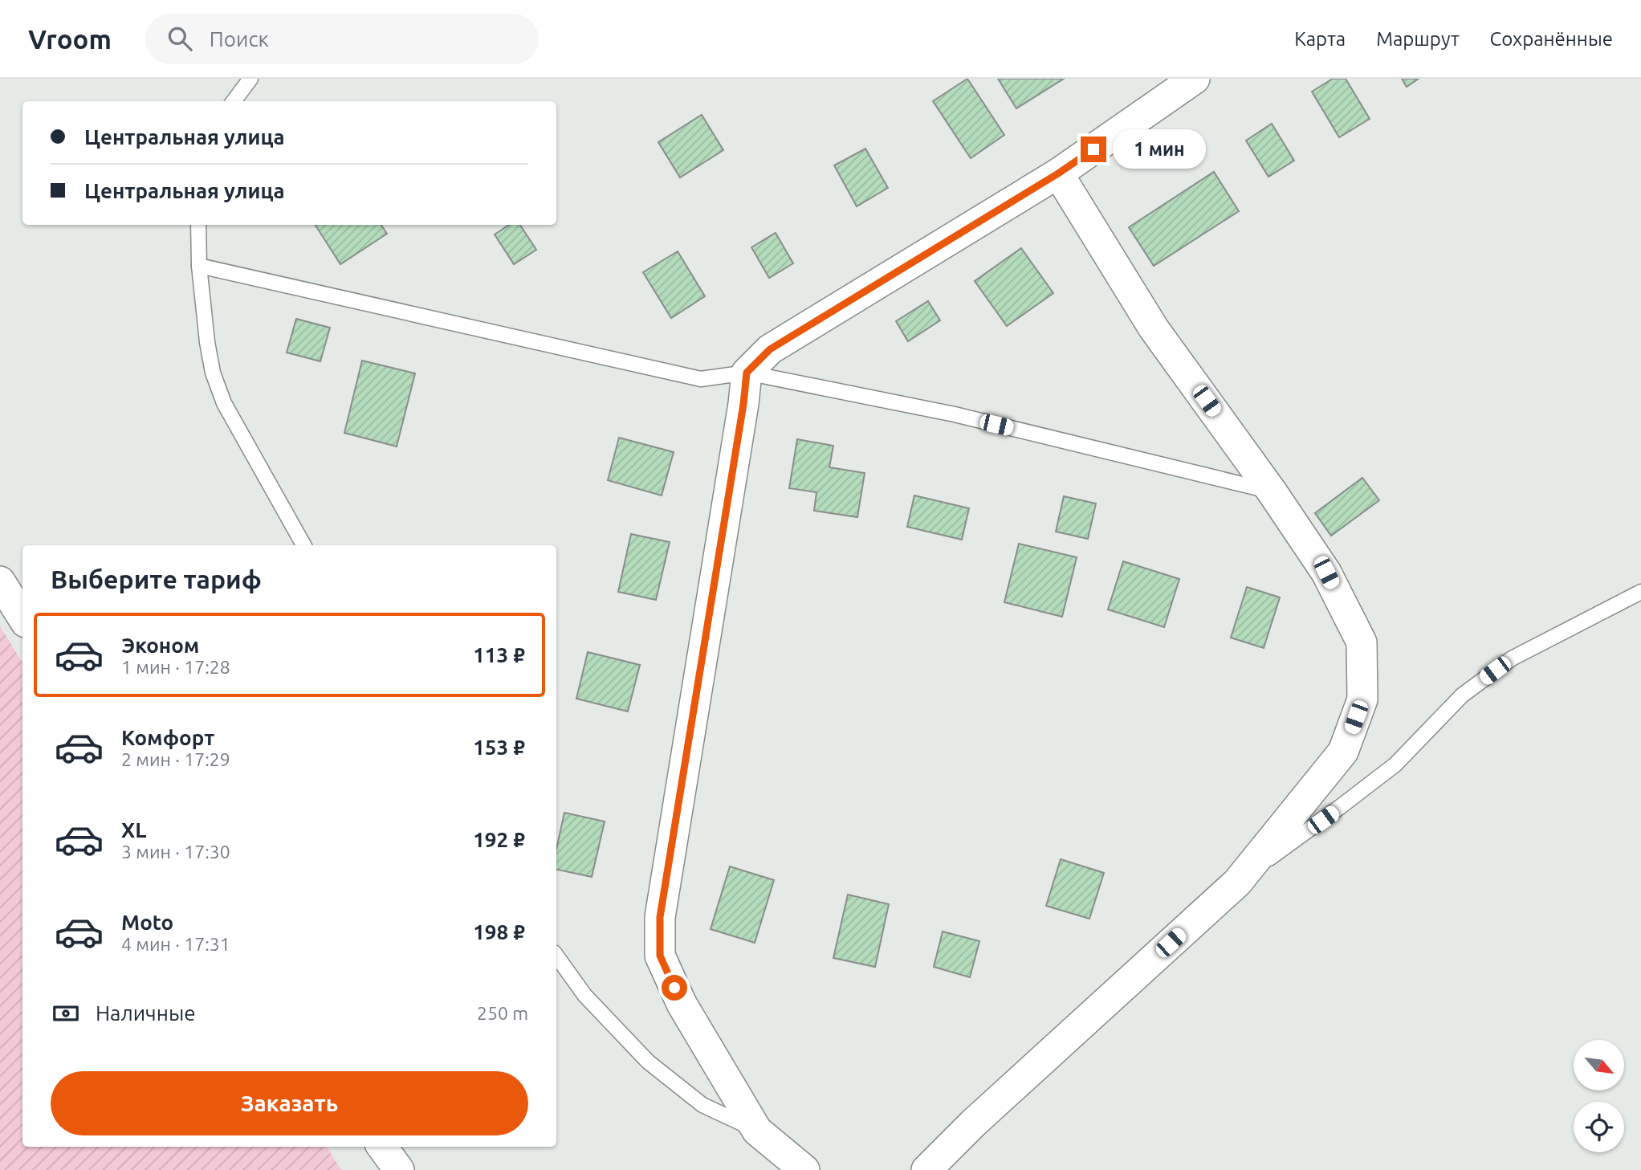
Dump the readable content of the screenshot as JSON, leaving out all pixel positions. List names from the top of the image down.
{
  "north": "bottom right",
  "page": {
    "header": "Vroom",
    "search": "Поиск",
    "nav": ["Карта", "Маршрут", "Сохранённые"],
    "banner": ["Центральная улица", "Центральная улица"],
    "bubble": "1 мин",
    "heading": "Выберите тариф",
    "list": [
      {
        "name": "Эконом",
        "note": "1 мин · 17:28",
        "value": "113 ₽"
      },
      {
        "name": "Комфорт",
        "note": "2 мин · 17:29",
        "value": "153 ₽"
      },
      {
        "name": "XL",
        "note": "3 мин · 17:30",
        "value": "192 ₽"
      },
      {
        "name": "Moto",
        "note": "4 мин · 17:31",
        "value": "198 ₽"
      }
    ],
    "pay": ["Наличные", "250 m"],
    "buttons": "Заказать"
  }
}
